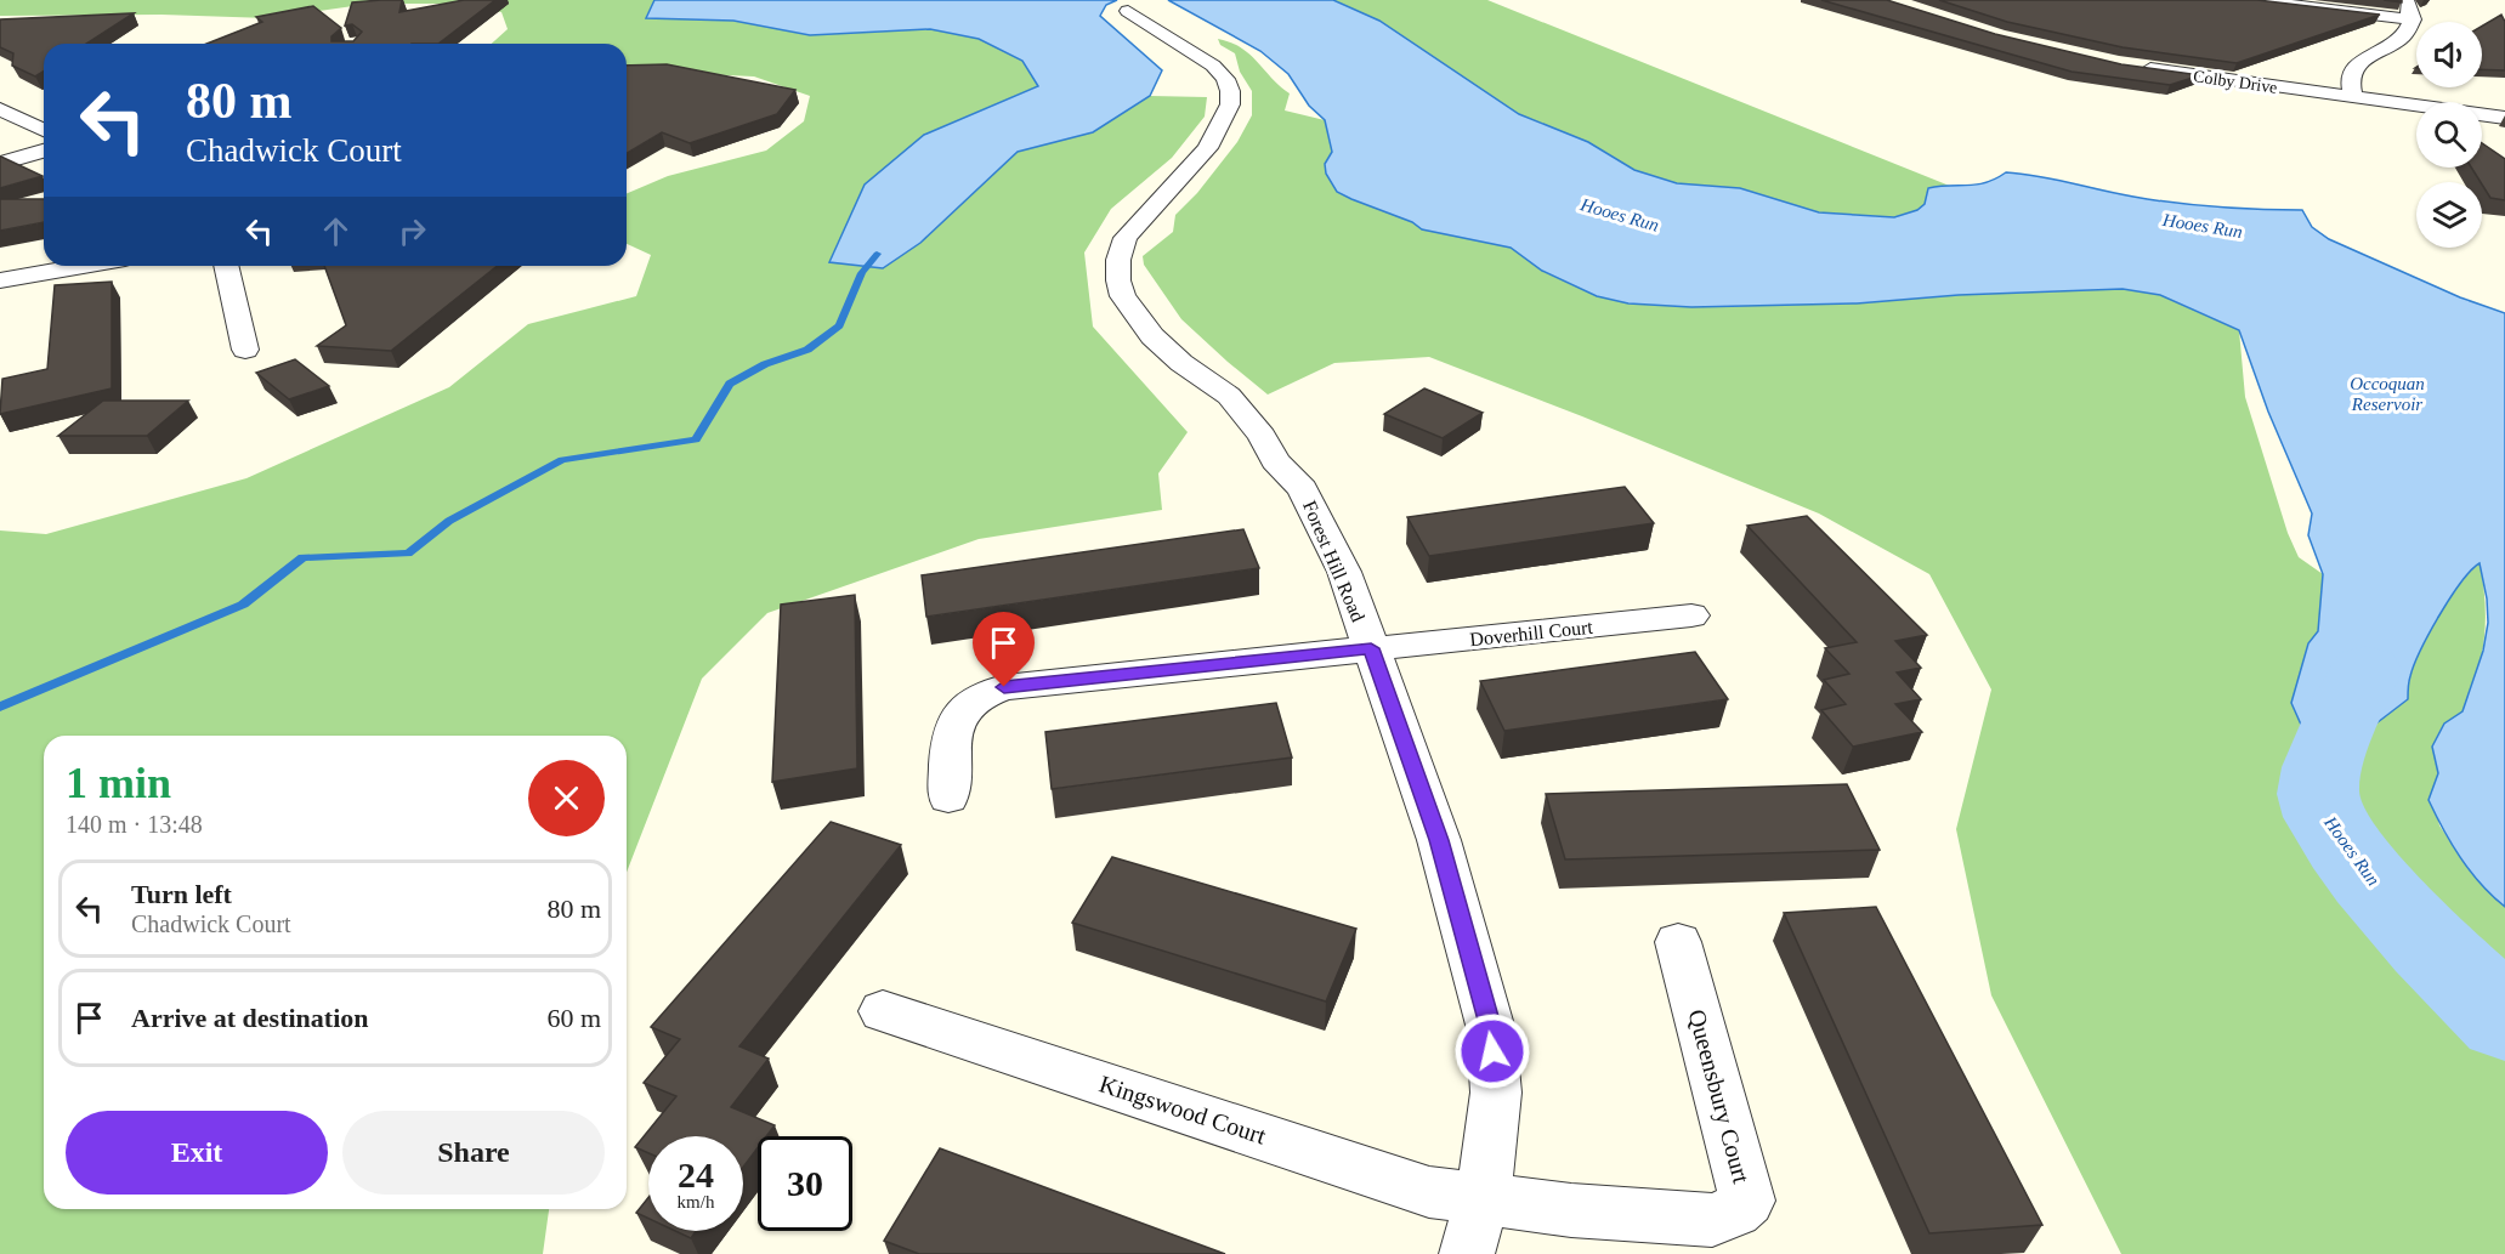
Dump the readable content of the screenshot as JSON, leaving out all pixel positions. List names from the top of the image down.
{
  "streets": {
    "street": [
      "Colby Drive",
      "Forest Hill Road",
      "Doverhill Court",
      "Queensbury Court",
      "Kingswood Court"
    ]
  },
  "crossings": [
    ["Forest Hill Road", "Doverhill Court"],
    ["Forest Hill Road", "Queensbury Court"],
    ["Forest Hill Road", "Kingswood Court"],
    ["Queensbury Court", "Kingswood Court"]
  ],
  "water": ["Hooes Run", "Occoquan Reservoir"],
  "page": {
    "turn": ["80 m", "Chadwick Court"],
    "heading": ["1 min", "140 m · 13:48"],
    "list": [
      {
        "name": "Turn left",
        "note": "Chadwick Court",
        "value": "80 m"
      },
      {
        "name": "Arrive at destination",
        "value": "60 m"
      }
    ],
    "buttons": ["Exit", "Share"],
    "speed": "24 km/h",
    "limit": "30"
  }
}
